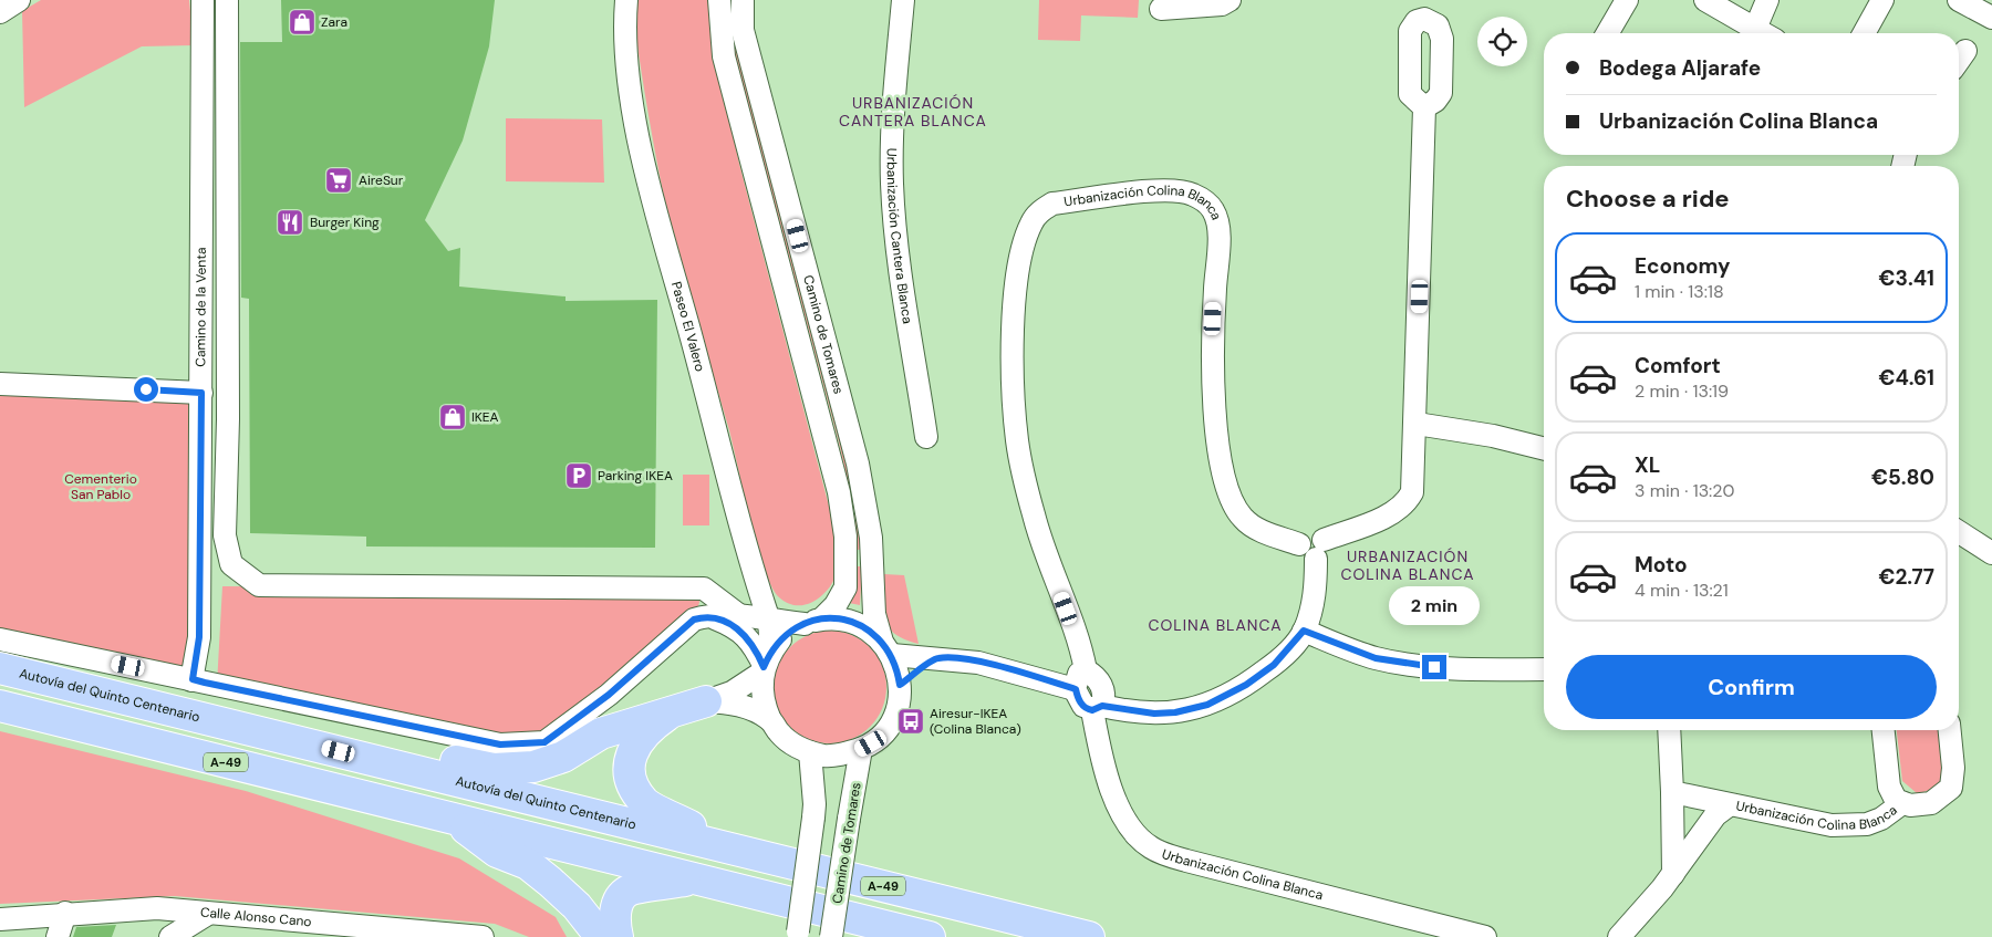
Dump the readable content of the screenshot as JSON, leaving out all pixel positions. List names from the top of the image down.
{
  "streets": {
    "highway": ["Autovía del Quinto Centenario", "A-49"],
    "street": [
      "Urbanización Colina Blanca",
      "Urbanización Cantera Blanca",
      "Camino de la Venta",
      "Paseo El Valero",
      "Camino de Tomares",
      "Calle Alonso Cano"
    ]
  },
  "crossings": [
    ["Paseo El Valero", "Camino de Tomares"]
  ],
  "districts": ["URBANIZACIÓN CANTERA BLANCA", "URBANIZACIÓN COLINA BLANCA", "COLINA BLANCA"],
  "parks": ["Cementerio San Pablo"],
  "places": {
    "shop": ["Zara", "IKEA"],
    "supermarket": ["AireSur"],
    "restaurant": ["Burger King"],
    "parking": ["Parking IKEA"],
    "bus stop": ["Airesur-IKEA (Colina Blanca)"]
  },
  "page": {
    "banner": ["Bodega Aljarafe", "Urbanización Colina Blanca"],
    "heading": "Choose a ride",
    "list": [
      {
        "name": "Economy",
        "note": "1 min · 13:18",
        "value": "€3.41"
      },
      {
        "name": "Comfort",
        "note": "2 min · 13:19",
        "value": "€4.61"
      },
      {
        "name": "XL",
        "note": "3 min · 13:20",
        "value": "€5.80"
      },
      {
        "name": "Moto",
        "note": "4 min · 13:21",
        "value": "€2.77"
      }
    ],
    "bubble": "2 min",
    "buttons": "Confirm"
  }
}
